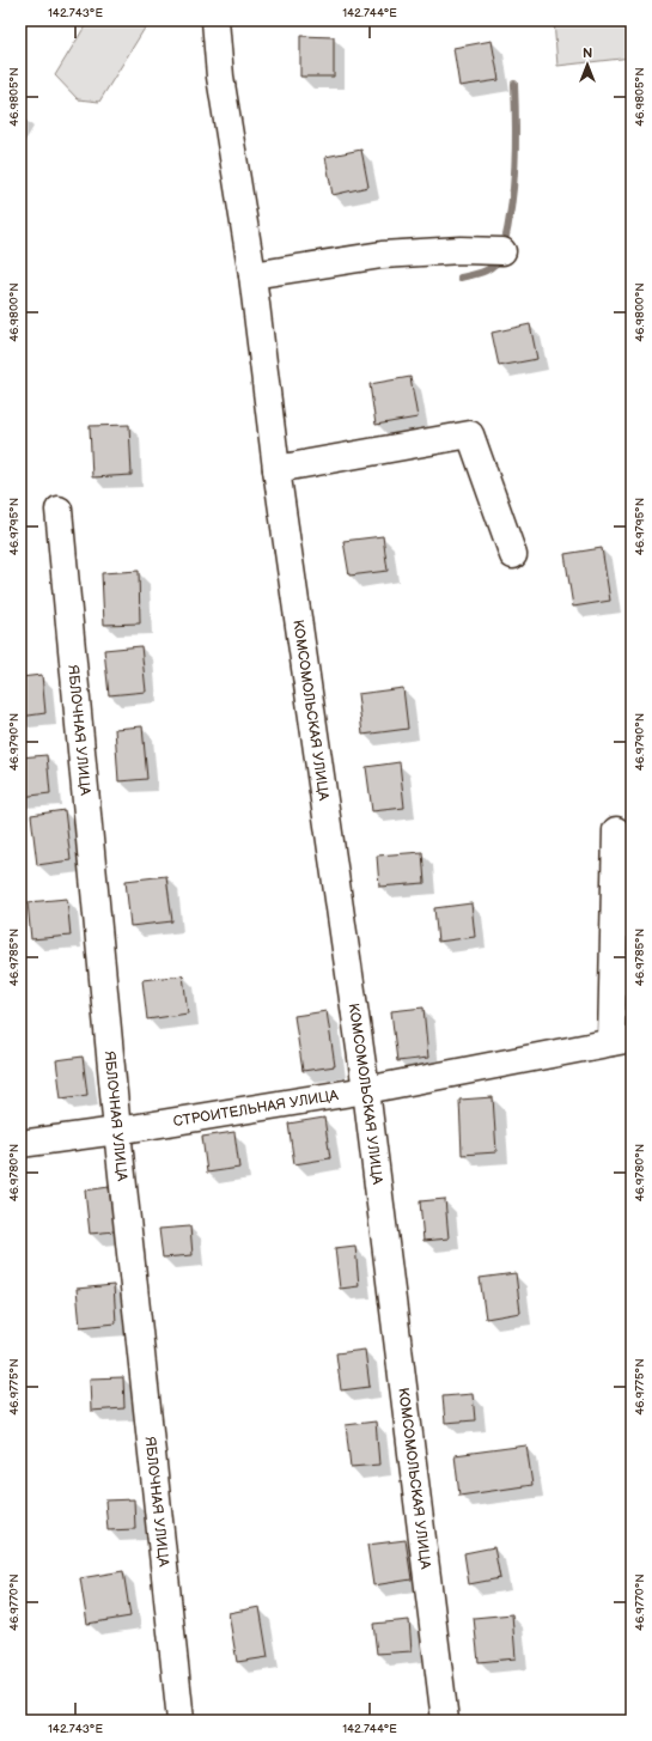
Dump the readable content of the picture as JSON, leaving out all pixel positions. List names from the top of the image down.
{
  "streets": {
    "street": ["КОМСОМОЛЬСКАЯ УЛИЦА", "ЯБЛОЧНАЯ УЛИЦА", "СТРОИТЕЛЬНАЯ УЛИЦА"]
  },
  "crossings": [
    ["КОМСОМОЛЬСКАЯ УЛИЦА", "СТРОИТЕЛЬНАЯ УЛИЦА"],
    ["ЯБЛОЧНАЯ УЛИЦА", "СТРОИТЕЛЬНАЯ УЛИЦА"]
  ],
  "north": "top",
  "coordinates": [
    "142.743°E",
    "142.744°E",
    "46.9805°N",
    "46.9800°N",
    "46.9795°N",
    "46.9790°N",
    "46.9785°N",
    "46.9780°N",
    "46.9775°N",
    "46.9770°N"
  ]
}
